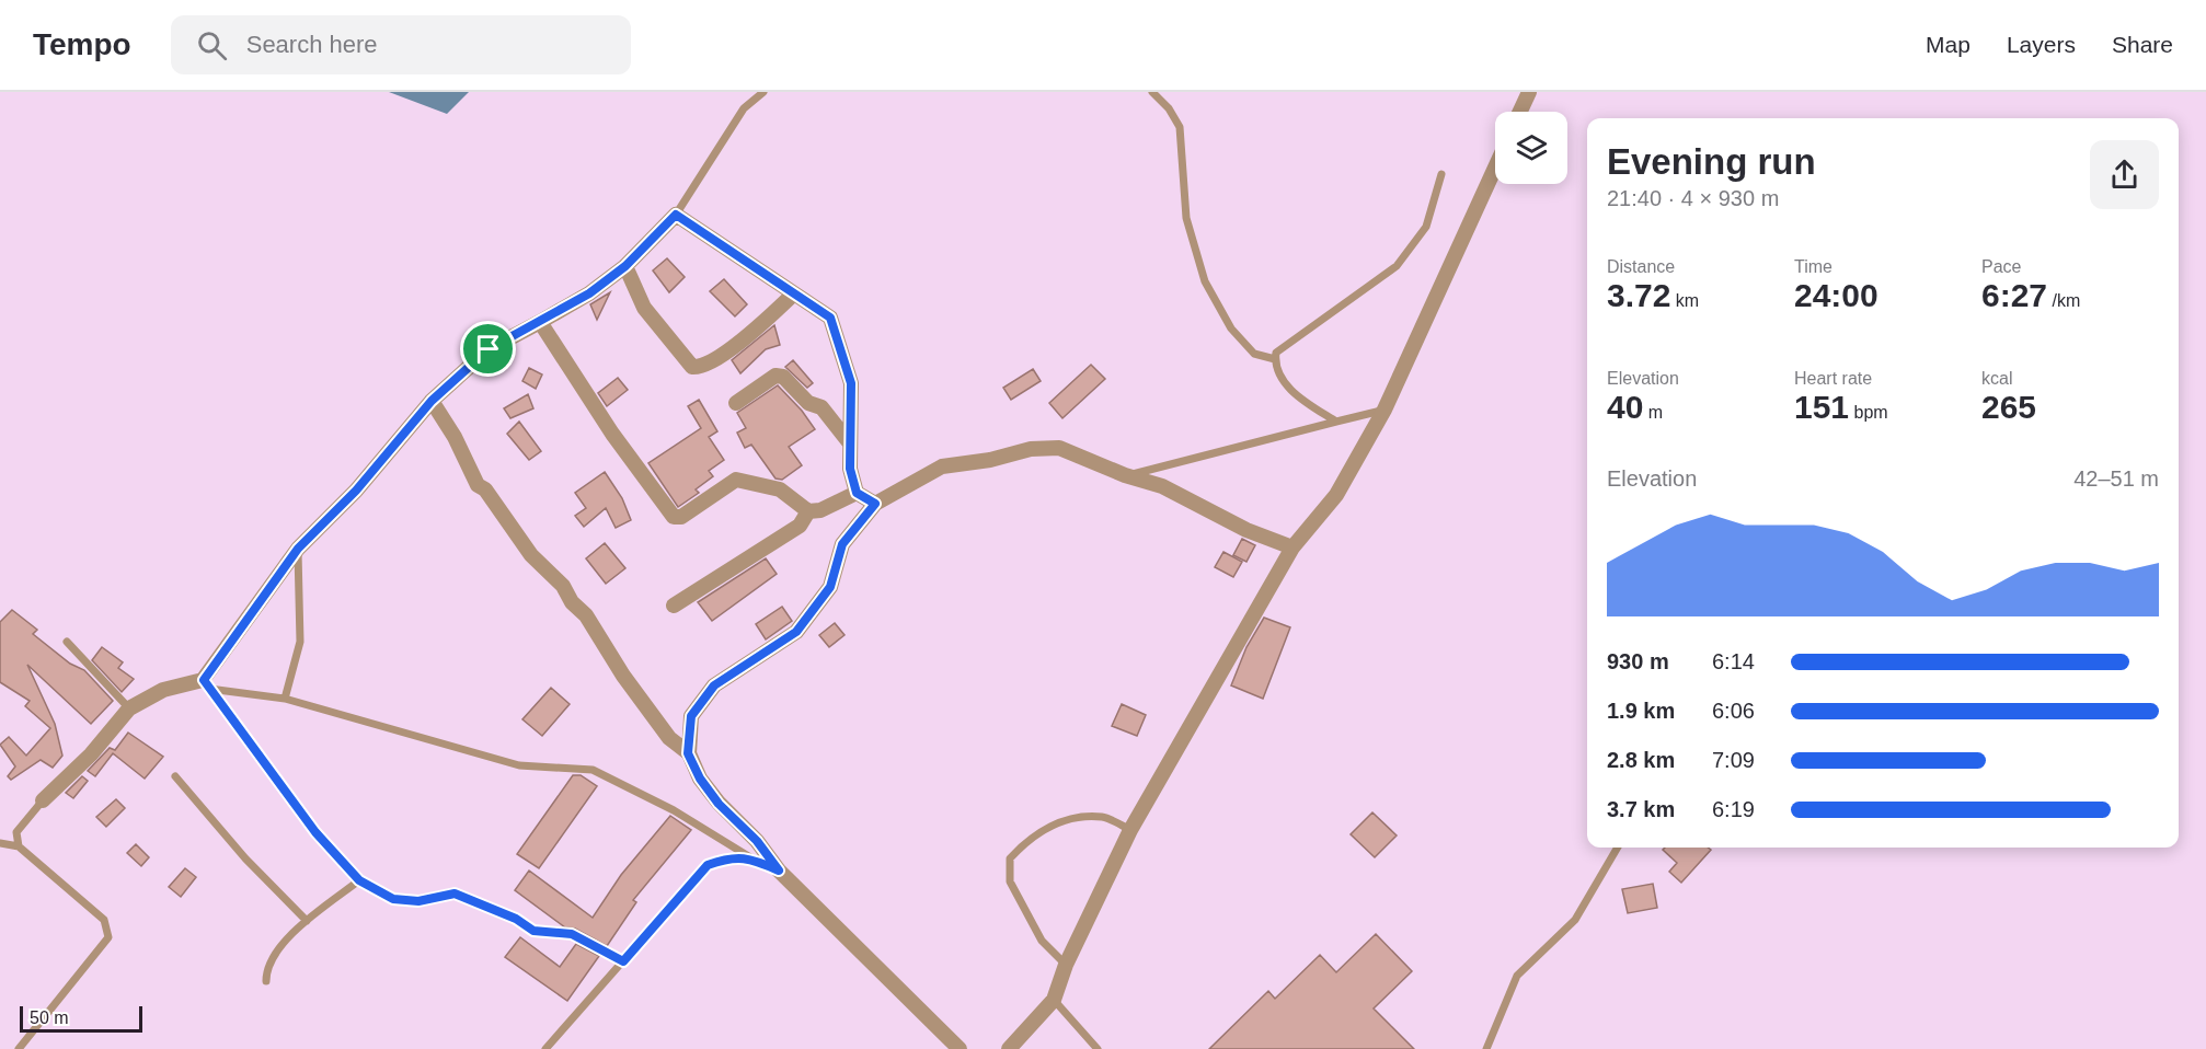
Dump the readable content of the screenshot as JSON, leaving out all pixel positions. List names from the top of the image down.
{
  "scale_bar": "50 m",
  "page": {
    "header": "Tempo",
    "search": "Search here",
    "nav": ["Map", "Layers", "Share"],
    "heading": ["Evening run", "21:40 · 4 × 930 m"],
    "stats": [
      ["Distance", "3.72 km"],
      ["Time", "24:00"],
      ["Pace", "6:27 /km"],
      ["Elevation", "40 m"],
      ["Heart rate", "151 bpm"],
      ["kcal", "265"]
    ],
    "chart": ["Elevation", "42–51 m"],
    "list": [
      {
        "name": "930 m",
        "note": "6:14"
      },
      {
        "name": "1.9 km",
        "note": "6:06"
      },
      {
        "name": "2.8 km",
        "note": "7:09"
      },
      {
        "name": "3.7 km",
        "note": "6:19"
      }
    ],
    "scale": "50 m"
  }
}
